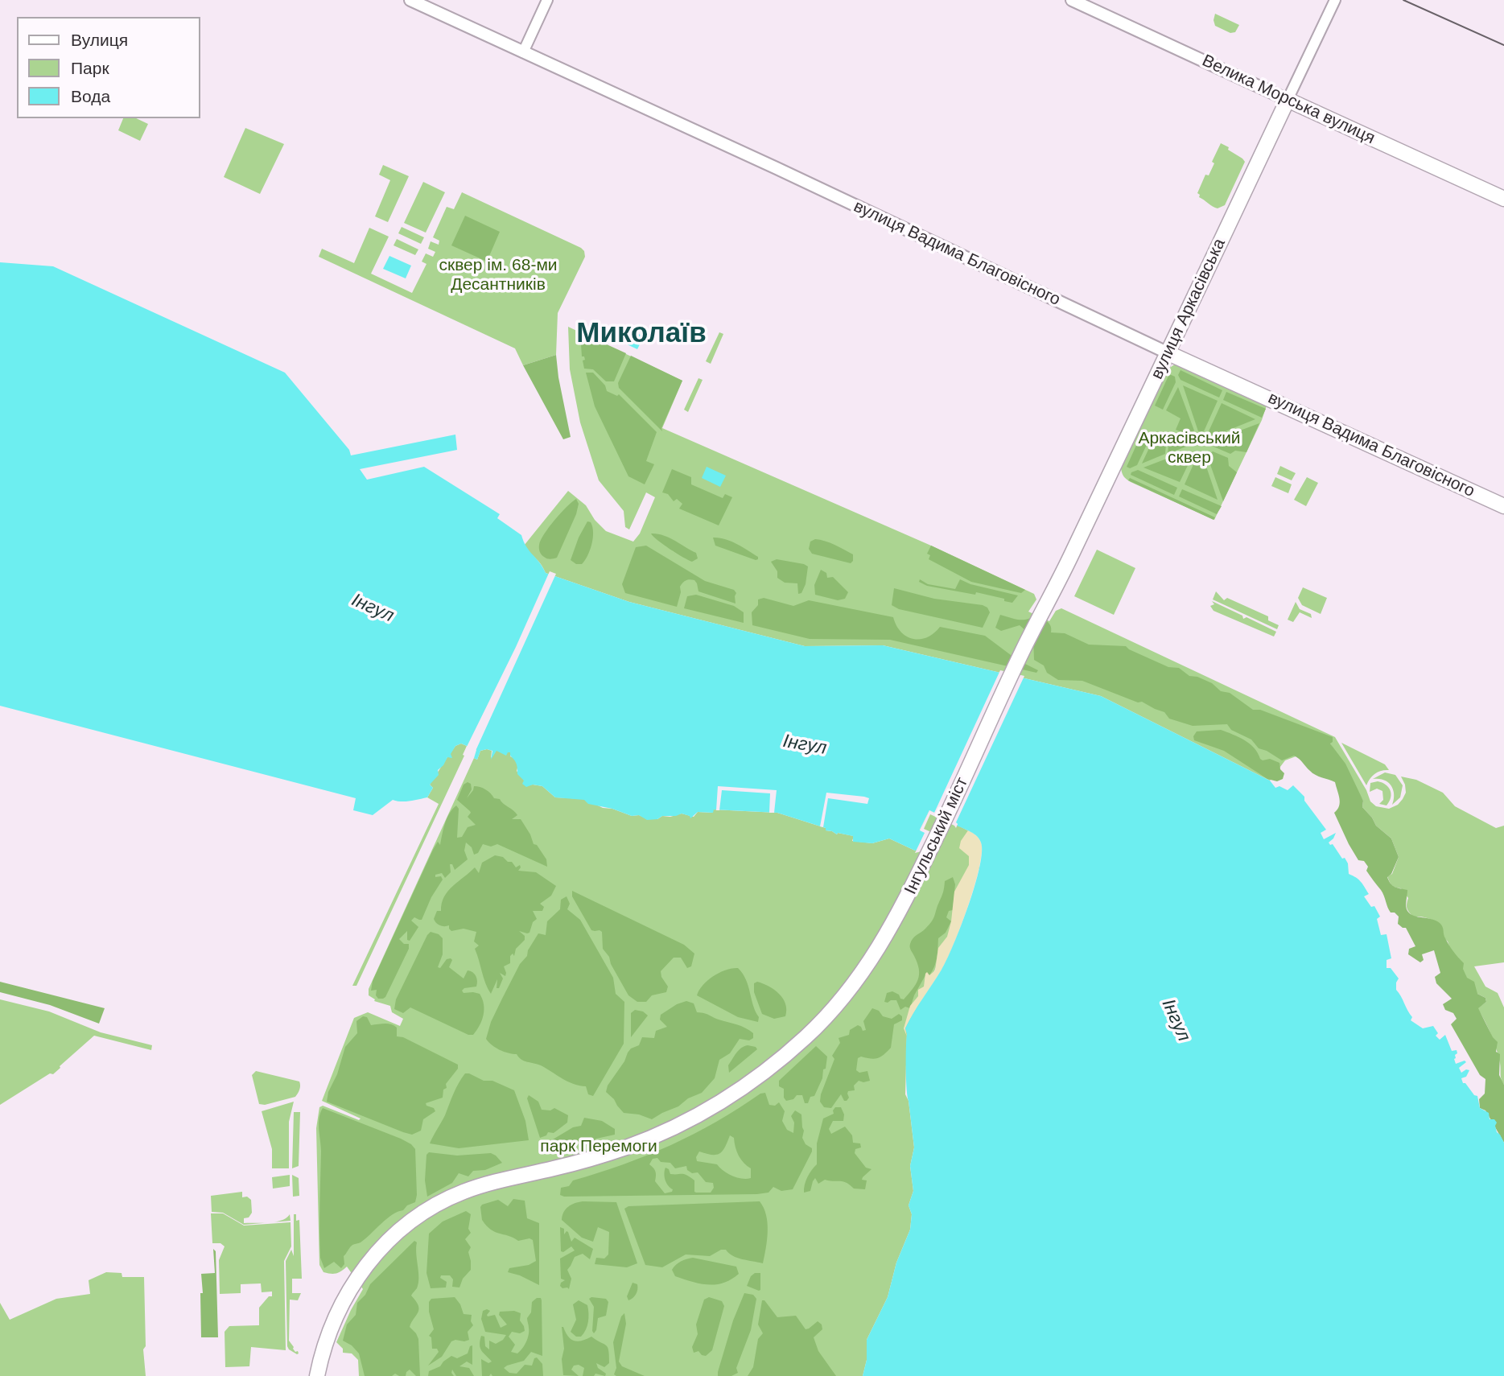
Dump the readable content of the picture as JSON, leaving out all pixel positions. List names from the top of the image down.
{
  "streets": {
    "highway": [
      "Велика Морська вулиця",
      "вулиця Вадима Благовісного",
      "вулиця Аркасівська",
      "Інгульський міст"
    ]
  },
  "crossings": [
    ["Велика Морська вулиця", "вулиця Аркасівська"],
    ["вулиця Вадима Благовісного", "вулиця Аркасівська"],
    ["вулиця Аркасівська", "Інгульський міст"]
  ],
  "districts": ["Миколаїв"],
  "water": ["Інгул"],
  "parks": ["сквер ім. 68-ми Десантників", "Аркасівський сквер", "парк Перемоги"],
  "legend": ["Вулиця", "Парк", "Вода"]
}
